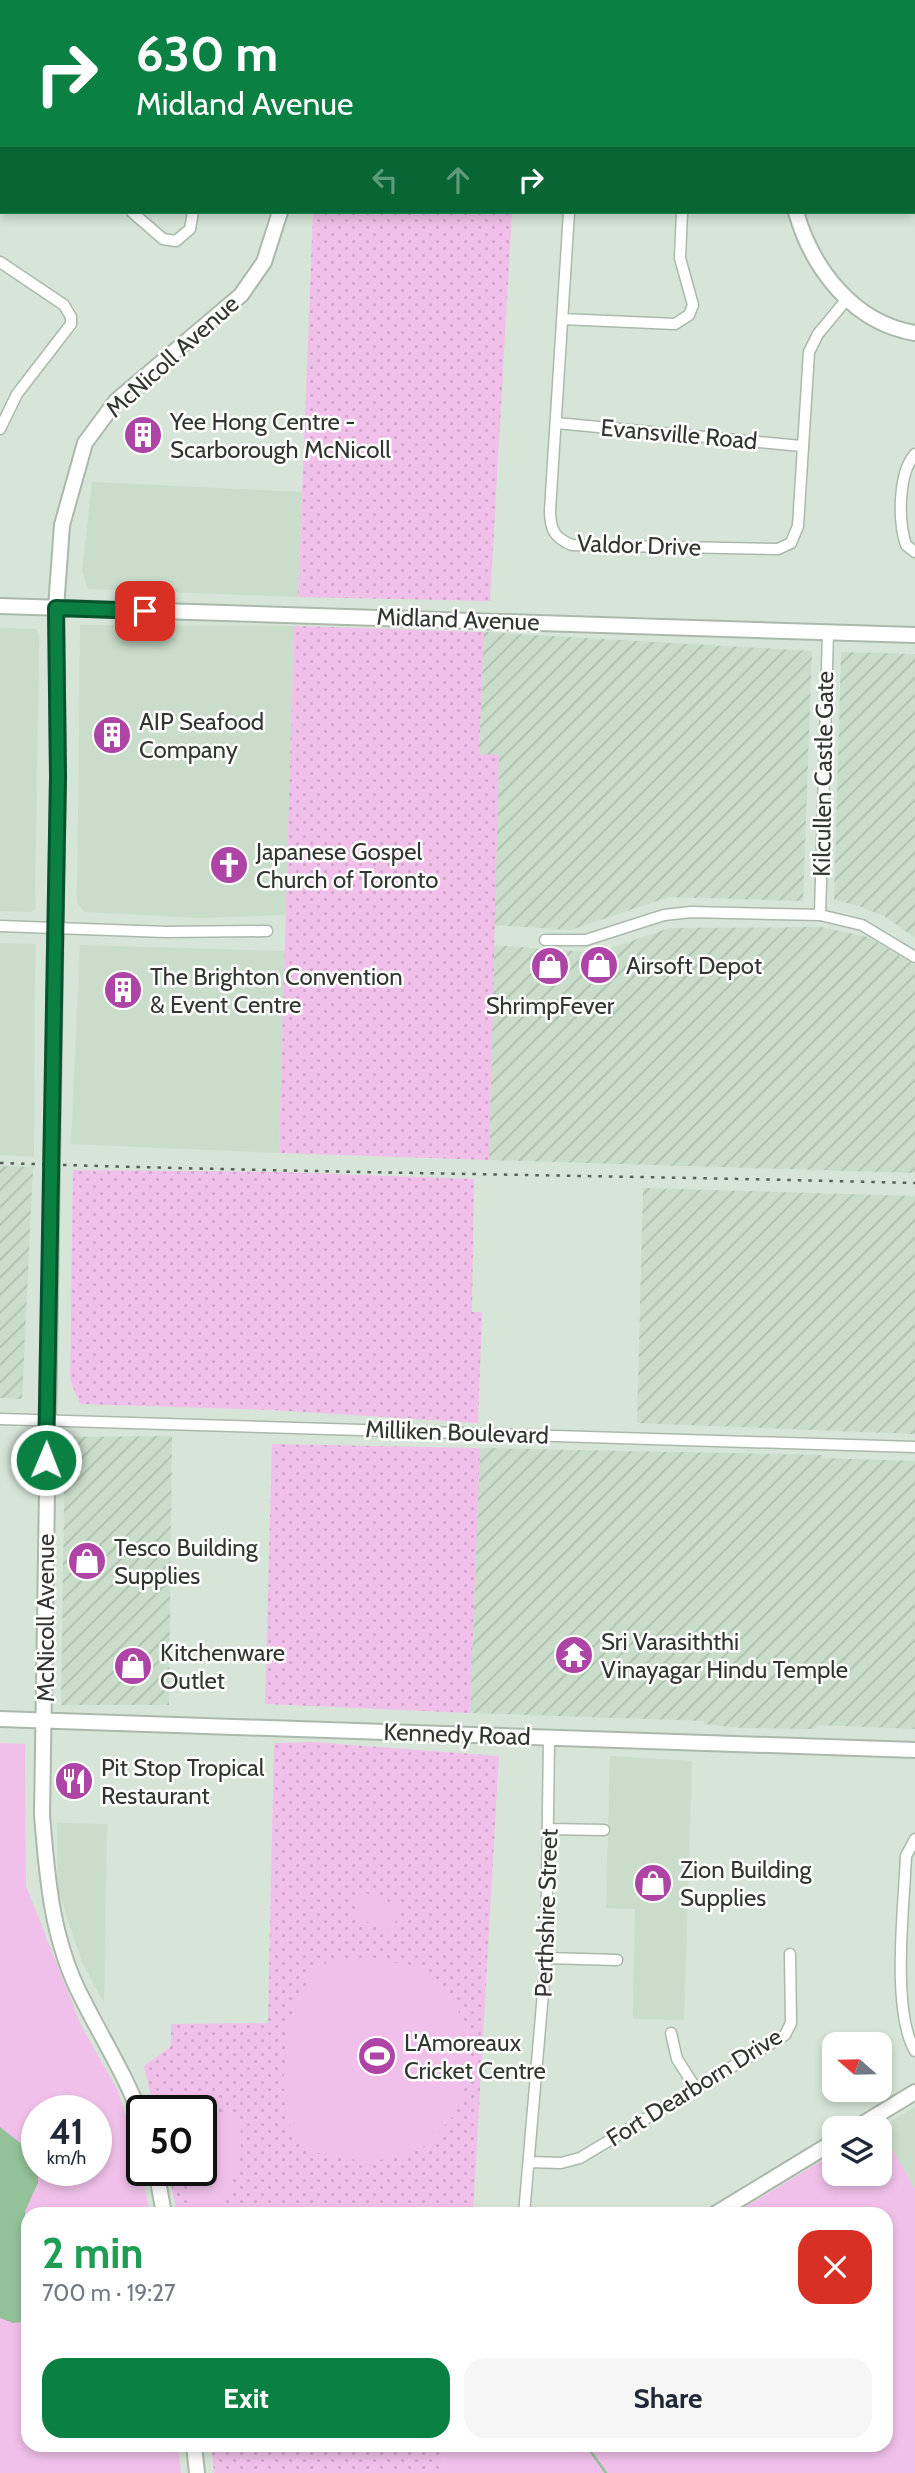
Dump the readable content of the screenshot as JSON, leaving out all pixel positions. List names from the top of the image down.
{
  "streets": {
    "main road": ["McNicoll Avenue", "Midland Avenue", "Kennedy Road"],
    "street": [
      "Evansville Road",
      "Valdor Drive",
      "Kilcullen Castle Gate",
      "Milliken Boulevard",
      "Perthshire Street",
      "Fort Dearborn Drive"
    ]
  },
  "crossings": [
    ["McNicoll Avenue", "Midland Avenue"],
    ["McNicoll Avenue", "Milliken Boulevard"],
    ["McNicoll Avenue", "Kennedy Road"],
    ["Evansville Road", "Valdor Drive"],
    ["Midland Avenue", "Kilcullen Castle Gate"],
    ["Kennedy Road", "Perthshire Street"],
    ["Perthshire Street", "Fort Dearborn Drive"]
  ],
  "places": {
    "building": ["Yee Hong Centre - Scarborough McNicoll", "AIP Seafood Company", "The Brighton Convention & Event Centre"],
    "church": ["Japanese Gospel Church of Toronto"],
    "shop": [
      "Airsoft Depot",
      "ShrimpFever",
      "Tesco Building Supplies",
      "Kitchenware Outlet",
      "Zion Building Supplies"
    ],
    "temple": ["Sri Varasiththi Vinayagar Hindu Temple"],
    "restaurant": ["Pit Stop Tropical Restaurant"],
    "sports": ["L'Amoreaux Cricket Centre"]
  },
  "north": "left",
  "page": {
    "turn": ["630 m", "Midland Avenue"],
    "speed": "41 km/h",
    "limit": "50",
    "heading": ["2 min", "700 m · 19:27"],
    "buttons": ["Exit", "Share"]
  }
}
